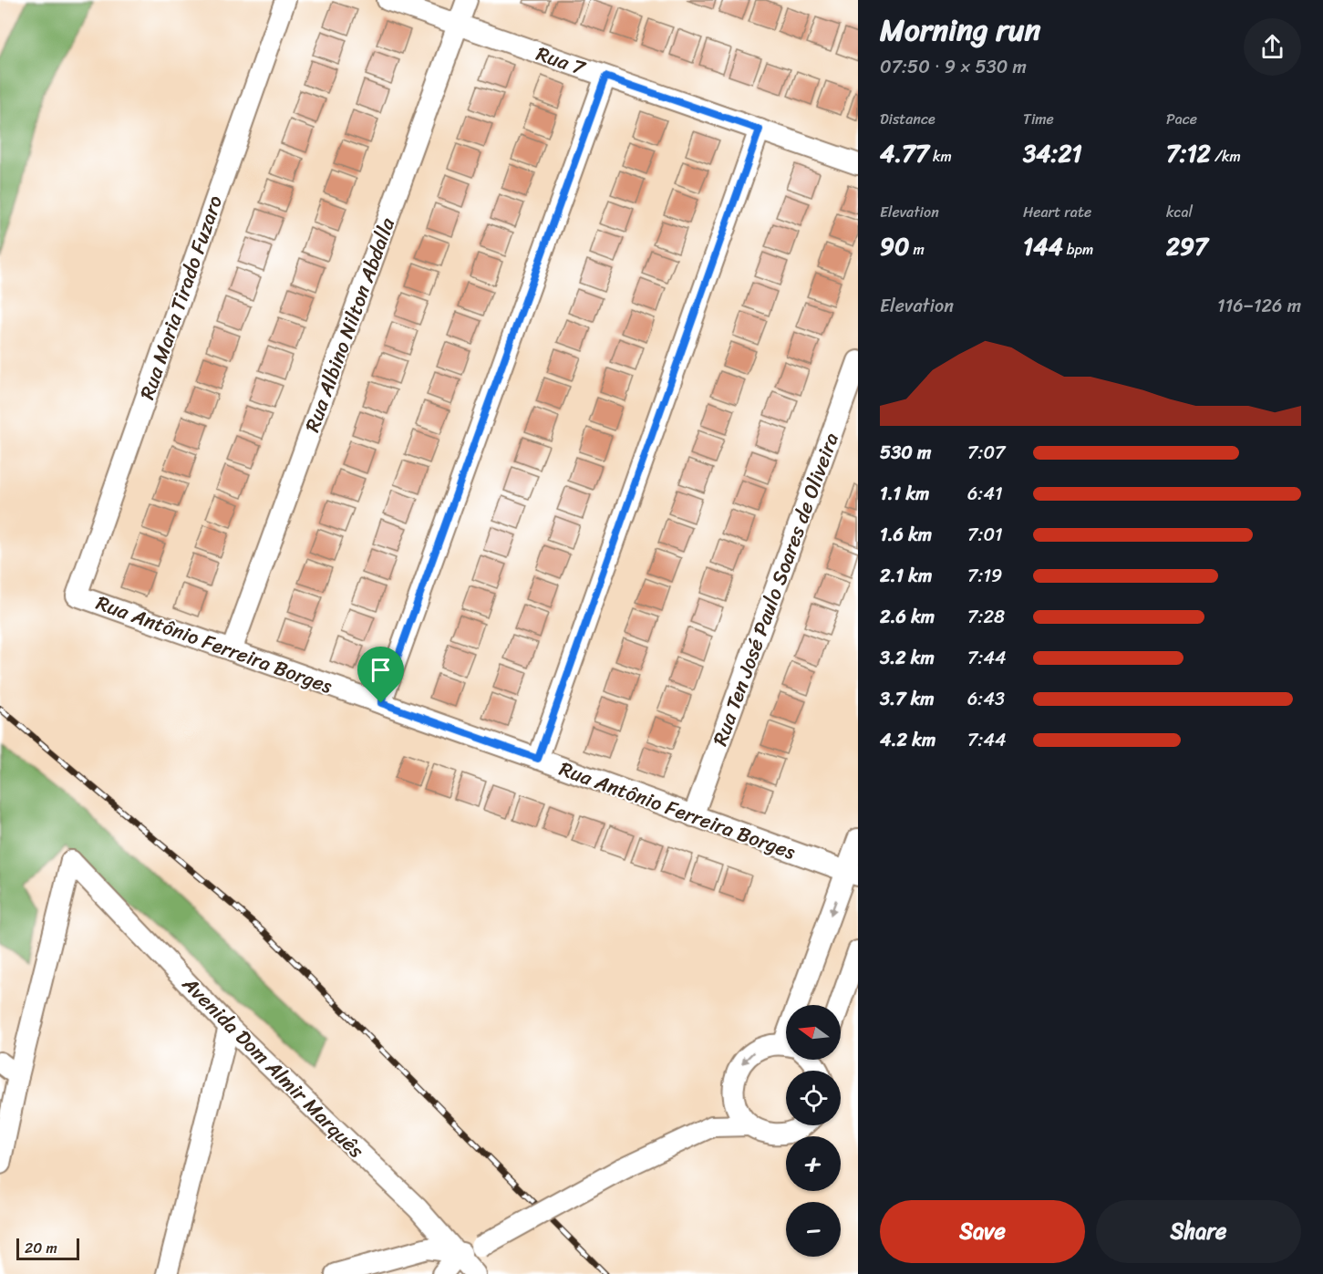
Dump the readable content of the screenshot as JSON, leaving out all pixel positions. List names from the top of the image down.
{
  "streets": {
    "street": [
      "Rua 7",
      "Rua Maria Tirado Fuzaro",
      "Rua Albino Nilton Abdalla",
      "Rua Ten José Paulo Soares de Oliveira",
      "Rua Antônio Ferreira Borges",
      "Avenida Dom Almir Marquês"
    ]
  },
  "crossings": [
    ["Rua 7", "Rua Albino Nilton Abdalla"],
    ["Rua Maria Tirado Fuzaro", "Rua Antônio Ferreira Borges"],
    ["Rua Albino Nilton Abdalla", "Rua Antônio Ferreira Borges"],
    ["Rua Ten José Paulo Soares de Oliveira", "Rua Antônio Ferreira Borges"]
  ],
  "scale_bar": "20 m",
  "north": "left",
  "page": {
    "heading": ["Morning run", "07:50 · 9 × 530 m"],
    "stats": [
      ["Distance", "4.77 km"],
      ["Time", "34:21"],
      ["Pace", "7:12 /km"],
      ["Elevation", "90 m"],
      ["Heart rate", "144 bpm"],
      ["kcal", "297"]
    ],
    "chart": ["Elevation", "116–126 m"],
    "list": [
      {
        "name": "530 m",
        "note": "7:07"
      },
      {
        "name": "1.1 km",
        "note": "6:41"
      },
      {
        "name": "1.6 km",
        "note": "7:01"
      },
      {
        "name": "2.1 km",
        "note": "7:19"
      },
      {
        "name": "2.6 km",
        "note": "7:28"
      },
      {
        "name": "3.2 km",
        "note": "7:44"
      },
      {
        "name": "3.7 km",
        "note": "6:43"
      },
      {
        "name": "4.2 km",
        "note": "7:44"
      }
    ],
    "map_buttons": ["+", "−"],
    "buttons": ["Save", "Share"],
    "scale": "20 m"
  }
}
